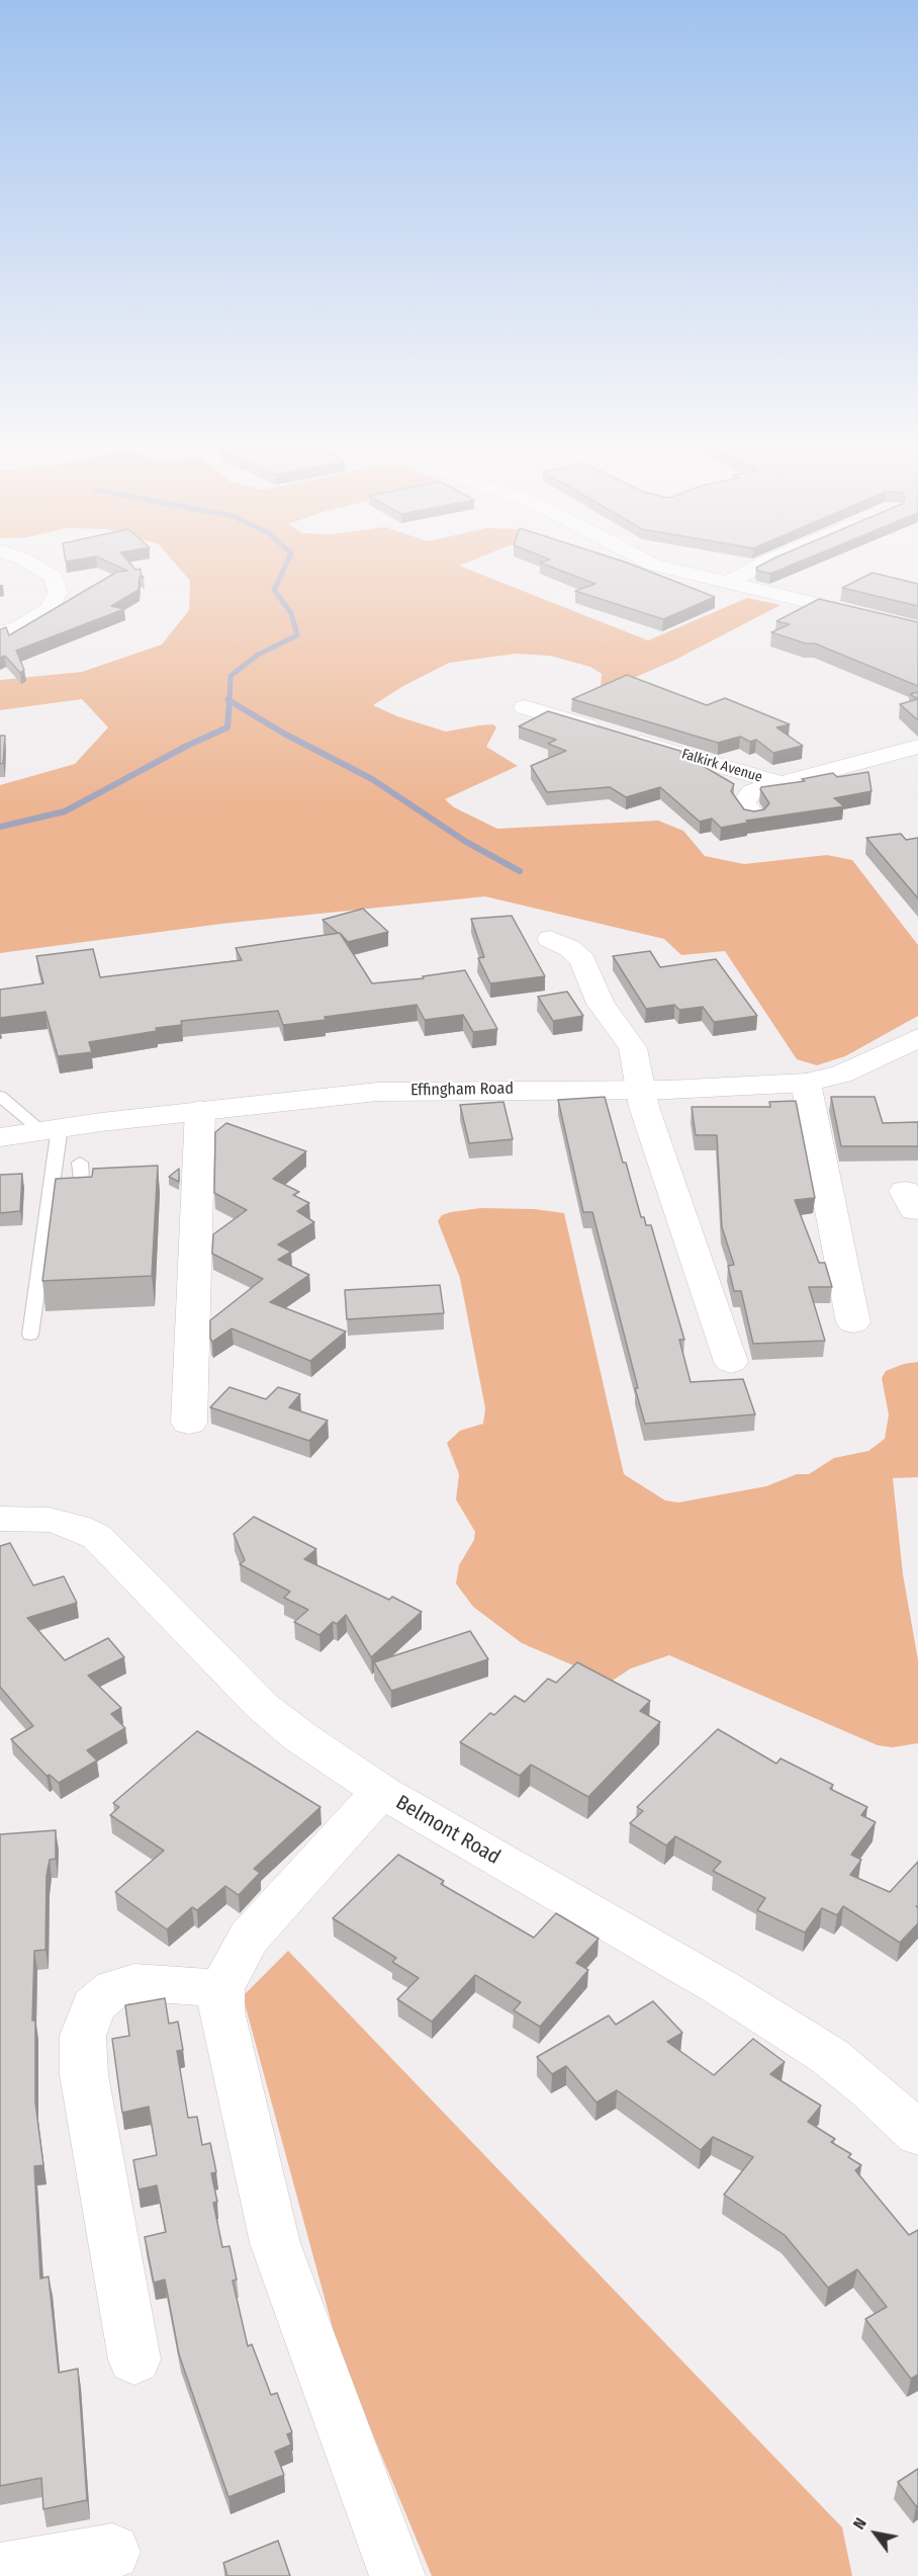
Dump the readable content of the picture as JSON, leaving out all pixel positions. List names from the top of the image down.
{
  "streets": {
    "street": ["Falkirk Avenue", "Effingham Road", "Belmont Road"]
  },
  "north": "top left"
}
